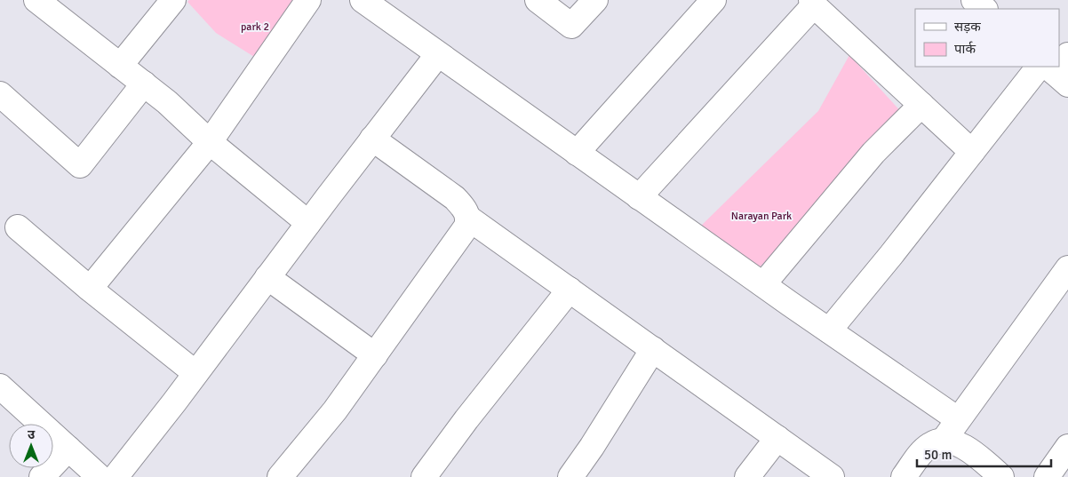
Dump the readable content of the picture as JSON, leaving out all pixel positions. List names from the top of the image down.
{
  "parks": ["park 2", "Narayan Park"],
  "legend": ["सड़क", "पार्क"],
  "scale_bar": "50 m",
  "north": "top"
}
